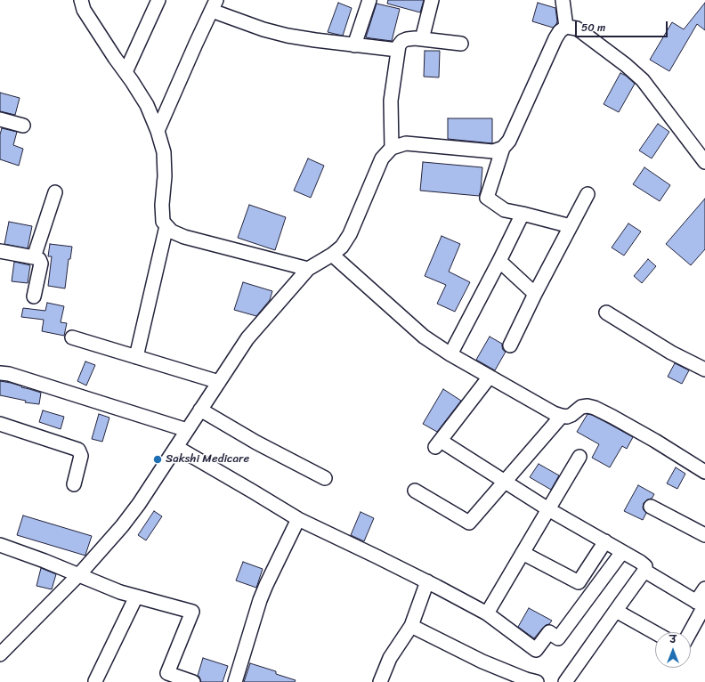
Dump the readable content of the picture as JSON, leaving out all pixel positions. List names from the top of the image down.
{
  "places": ["Sakshi Medicare"],
  "scale_bar": "50 m",
  "north": "top"
}
